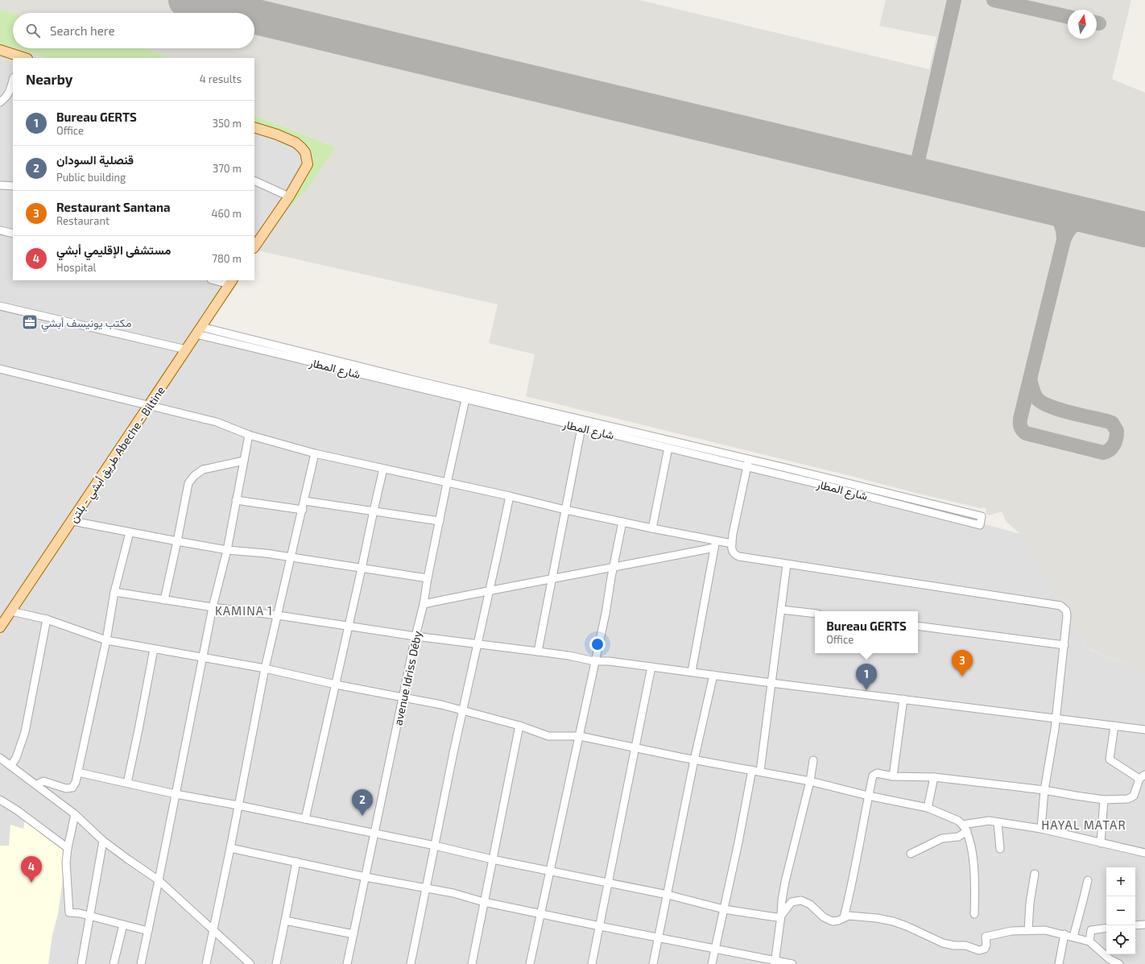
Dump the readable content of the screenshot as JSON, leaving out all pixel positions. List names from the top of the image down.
{
  "streets": {
    "main road": ["طريق أبشي - بلتن Abeche - Biltine"],
    "street": ["شارع المطار", "avenue Idriss Déby"]
  },
  "crossings": [
    ["شارع المطار", "طريق أبشي - بلتن Abeche - Biltine"],
    ["شارع المطار", "avenue Idriss Déby"]
  ],
  "districts": ["KAMINA 1", "HAYAL MATAR"],
  "places": {
    "office": ["مكتب يونيسف أبشي"]
  },
  "north": "top",
  "page": {
    "search": "Search here",
    "heading": ["Nearby", "4 results"],
    "list": [
      {
        "mark": "1",
        "name": "Bureau GERTS",
        "note": "Office",
        "value": "350 m"
      },
      {
        "mark": "2",
        "name": "قنصلية السودان",
        "note": "Public building",
        "value": "370 m"
      },
      {
        "mark": "3",
        "name": "Restaurant Santana",
        "note": "Restaurant",
        "value": "460 m"
      },
      {
        "mark": "4",
        "name": "مستشفى الإقليمي أبشي",
        "note": "Hospital",
        "value": "780 m"
      }
    ],
    "popup": ["Bureau GERTS", "Office"],
    "pins": [
      "3",
      "1",
      "2",
      "4"
    ],
    "map_buttons": ["+", "−"]
  }
}
